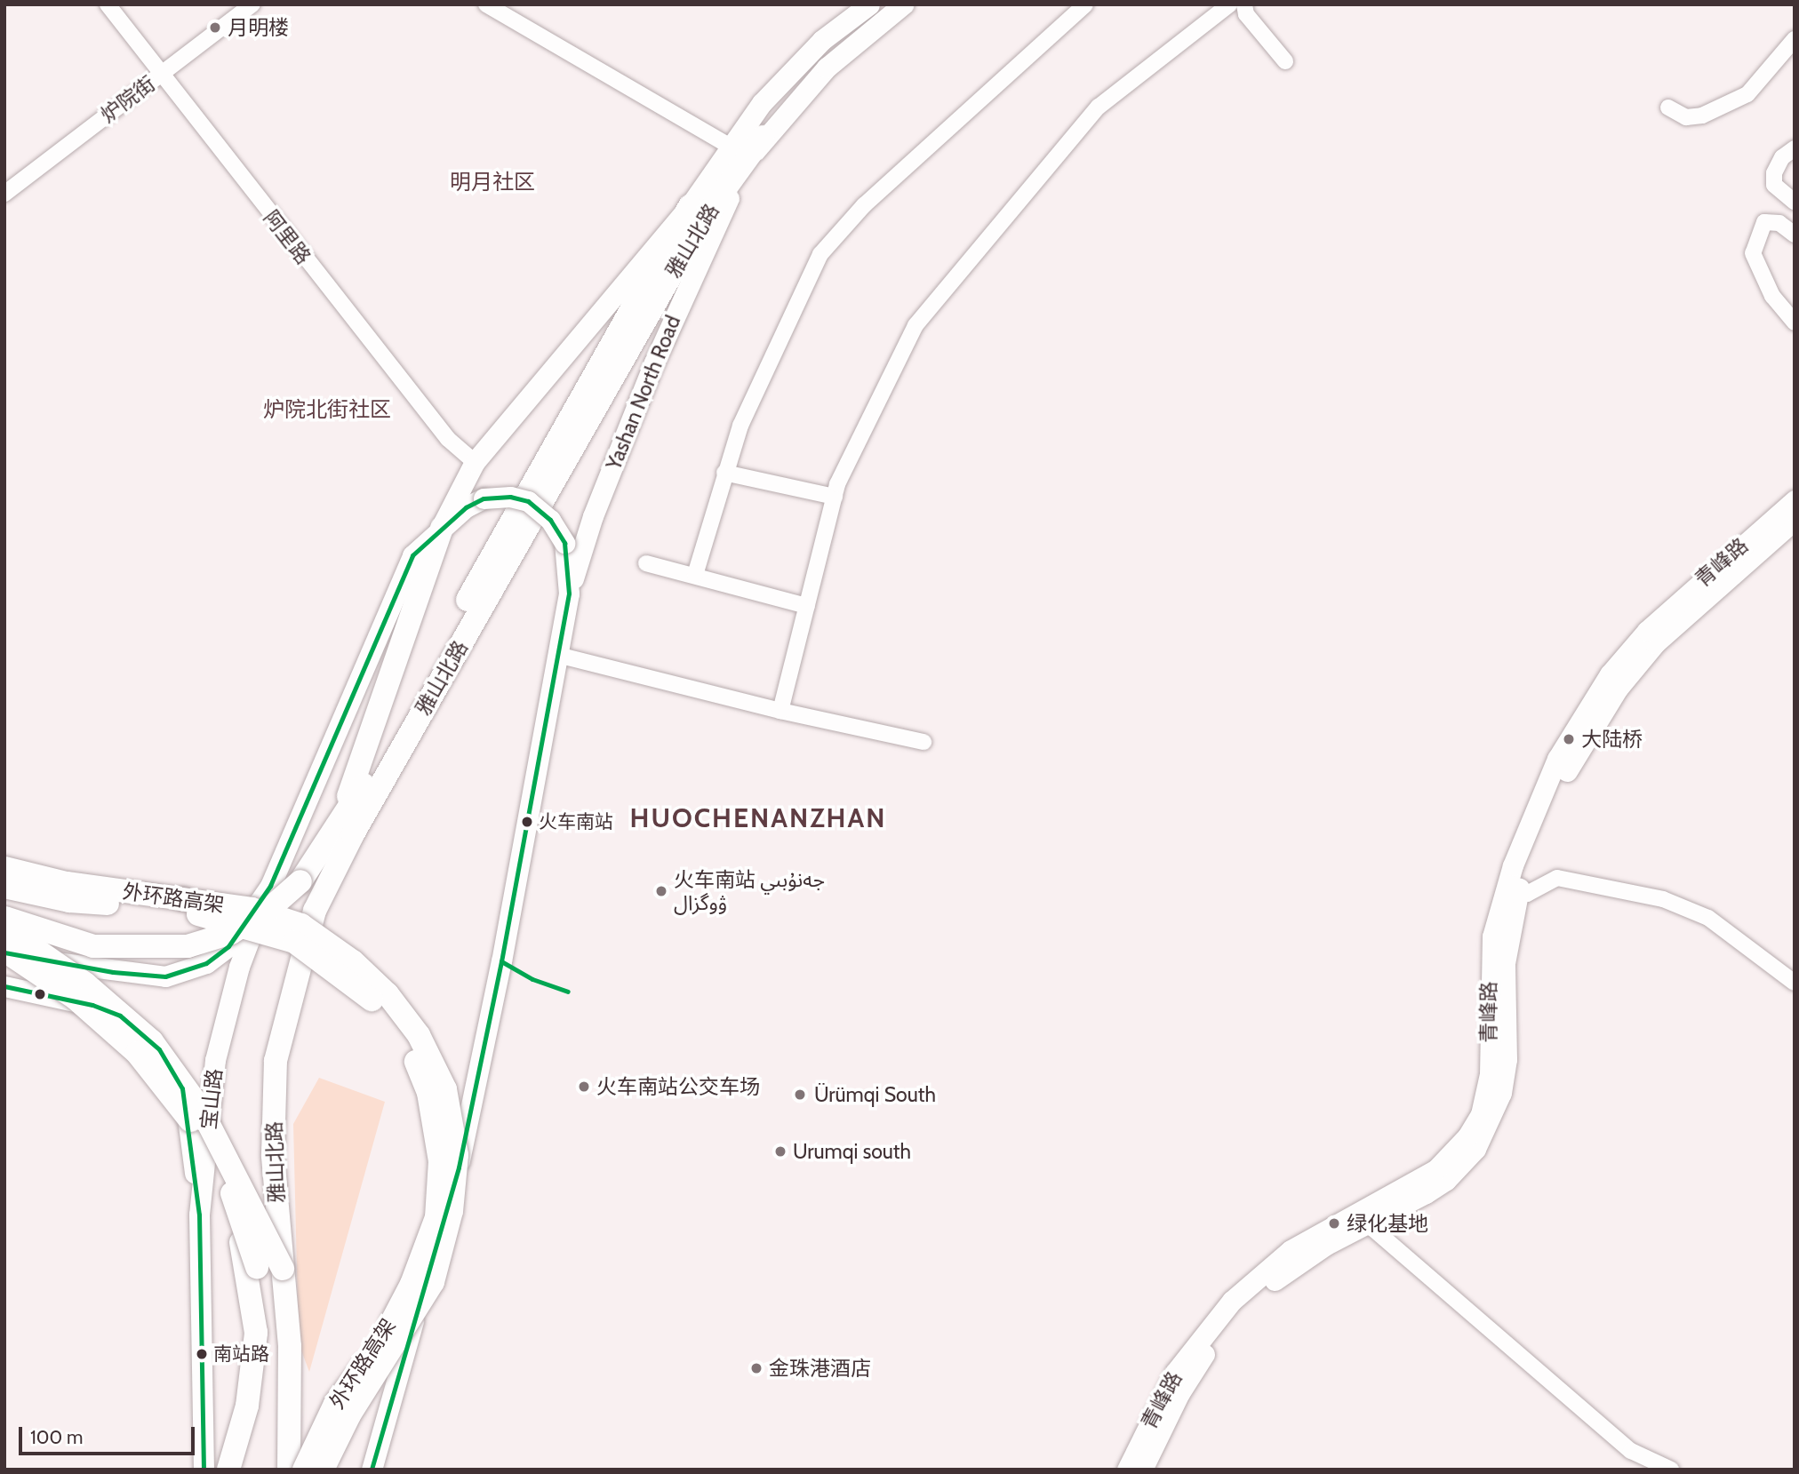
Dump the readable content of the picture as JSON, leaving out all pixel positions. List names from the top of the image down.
{
  "streets": {
    "highway": ["雅山北路", "外环路高架"],
    "main road": ["Yashan North Road", "青峰路", "宝山路"],
    "street": ["炉院街", "阿里路"]
  },
  "crossings": [
    ["炉院街", "阿里路"],
    ["雅山北路", "Yashan North Road"]
  ],
  "districts": ["明月社区", "炉院北街社区", "HUOCHENANZHAN"],
  "places": [
    "月明楼",
    "大陆桥",
    "火车南站",
    "火车南站 جەنۇبىي ۋوگزال",
    "火车南站公交车场",
    "Ürümqi South",
    "Urumqi south",
    "绿化基地",
    "南站路",
    "金珠港酒店"
  ],
  "scale_bar": "100 m"
}
